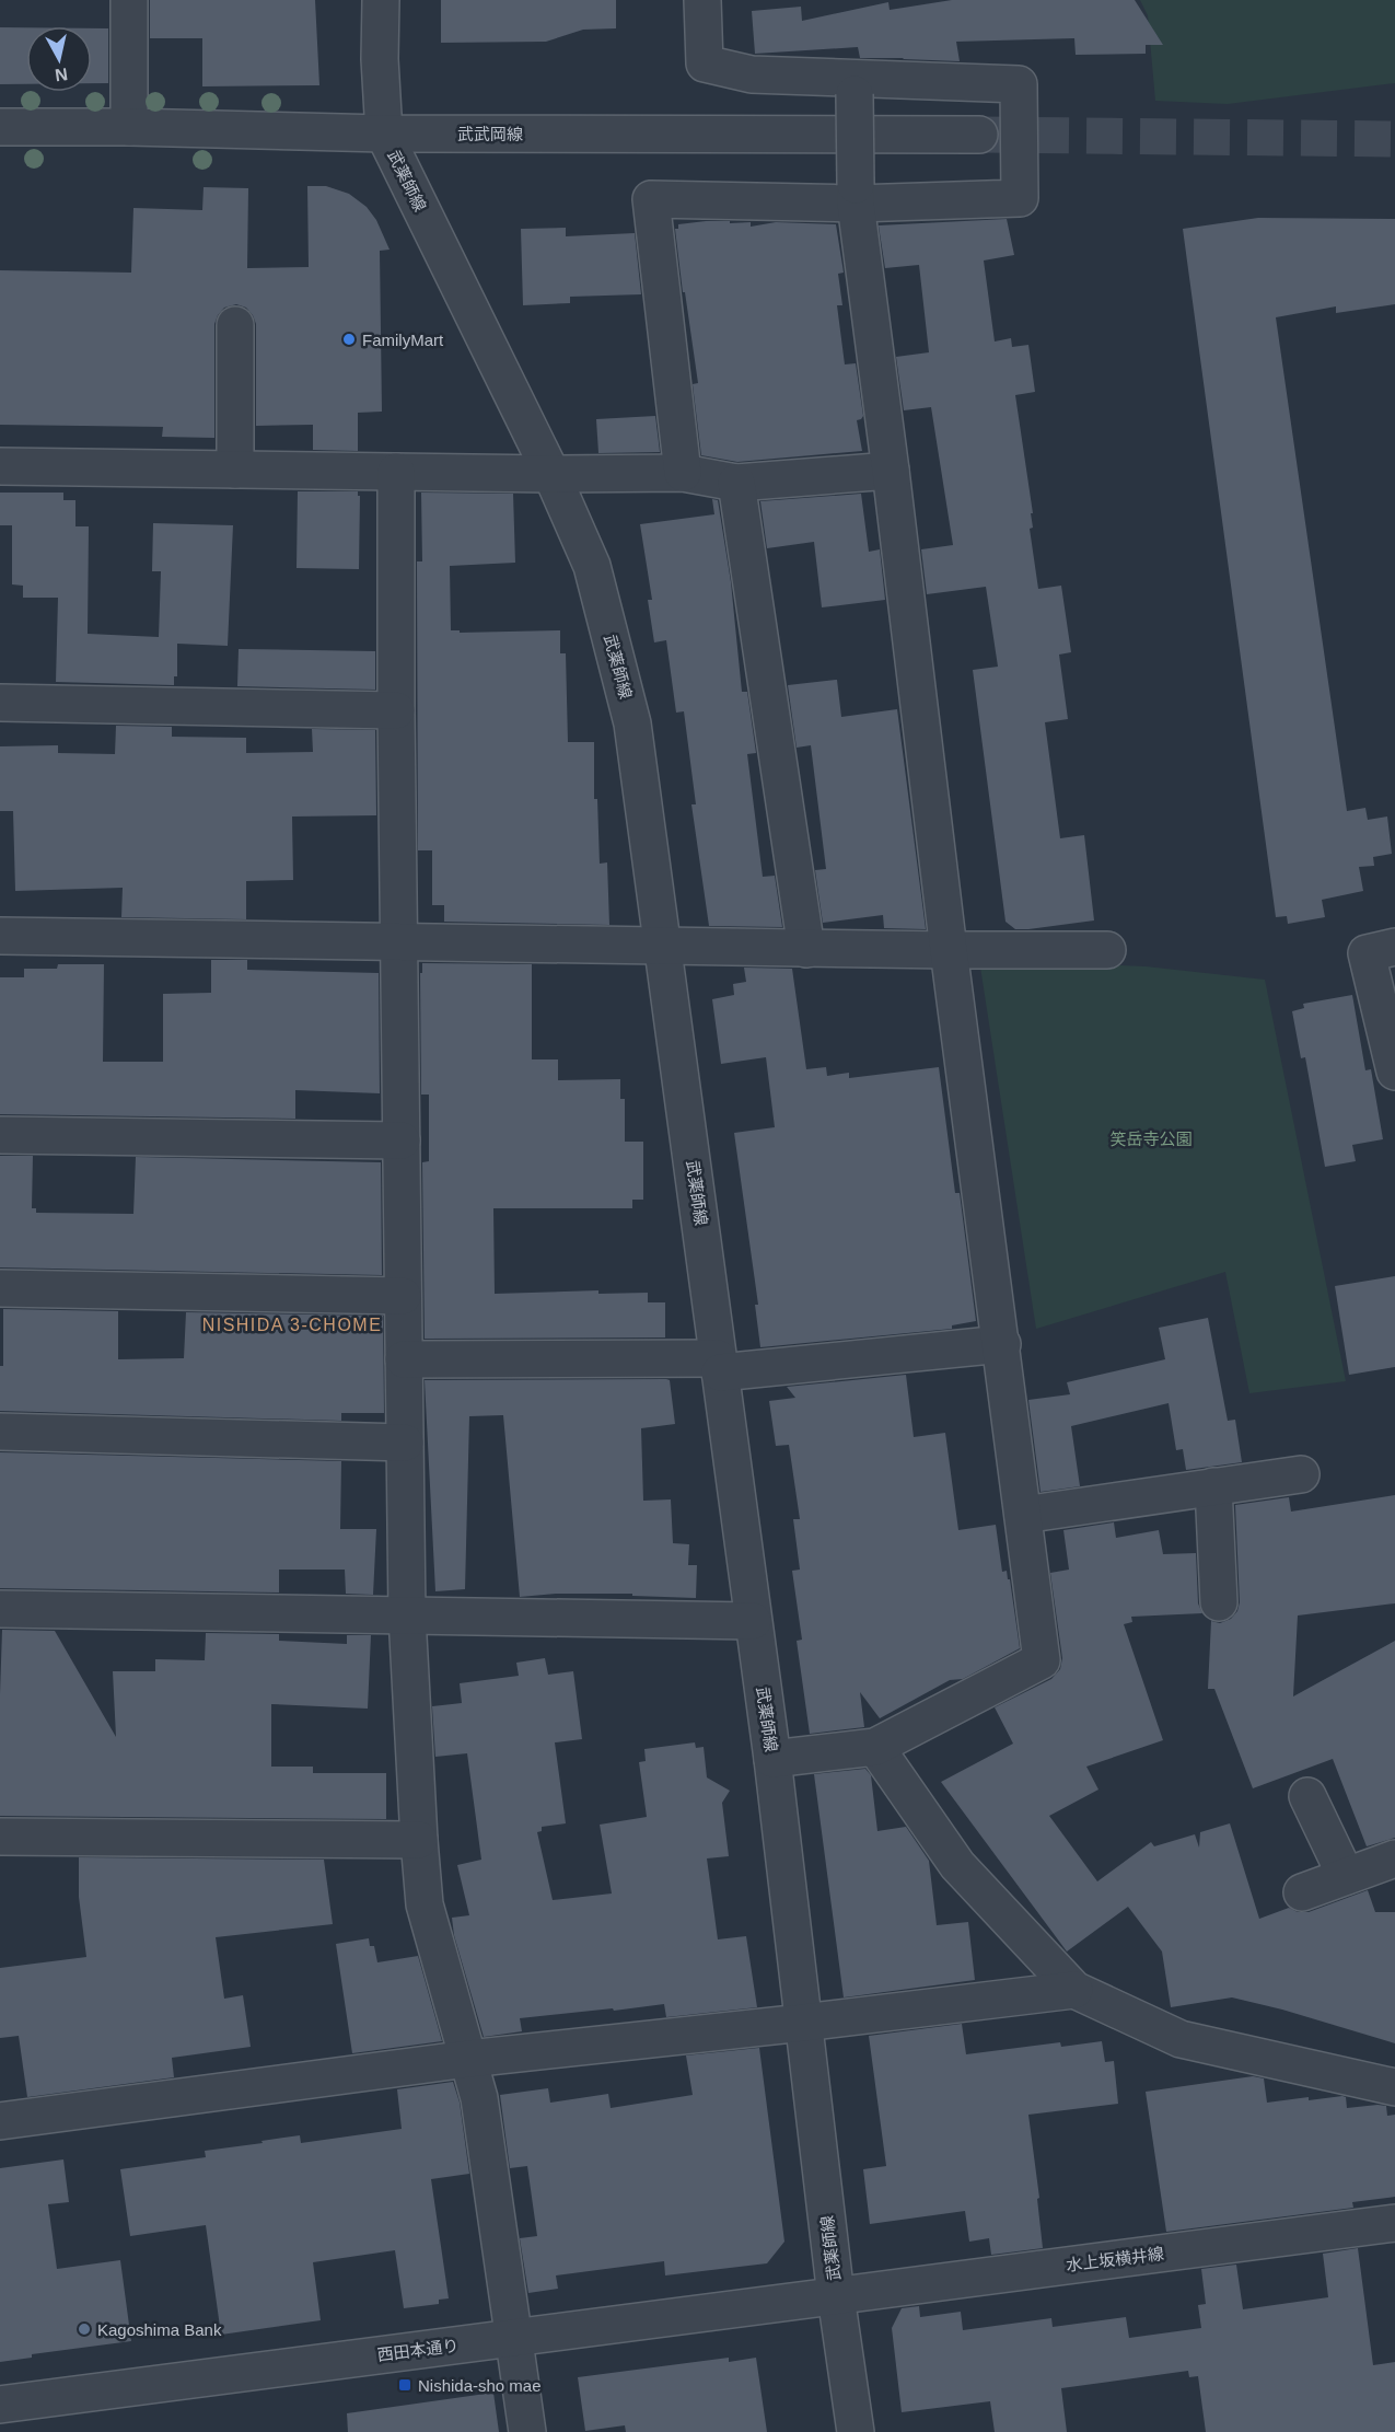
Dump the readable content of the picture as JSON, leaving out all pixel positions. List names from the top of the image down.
{
  "streets": {
    "street": [
      "武武岡線",
      "武薬師線",
      "水上坂横井線",
      "西田本通り"
    ]
  },
  "crossings": [
    ["武武岡線", "武薬師線"],
    ["武薬師線", "水上坂横井線"],
    ["武薬師線", "西田本通り"],
    ["水上坂横井線", "西田本通り"]
  ],
  "districts": ["NISHIDA 3-CHOME"],
  "parks": ["笑岳寺公園"],
  "places": {
    "other": ["FamilyMart", "Kagoshima Bank"],
    "transit": ["Nishida-sho mae"]
  },
  "north": "bottom"
}
